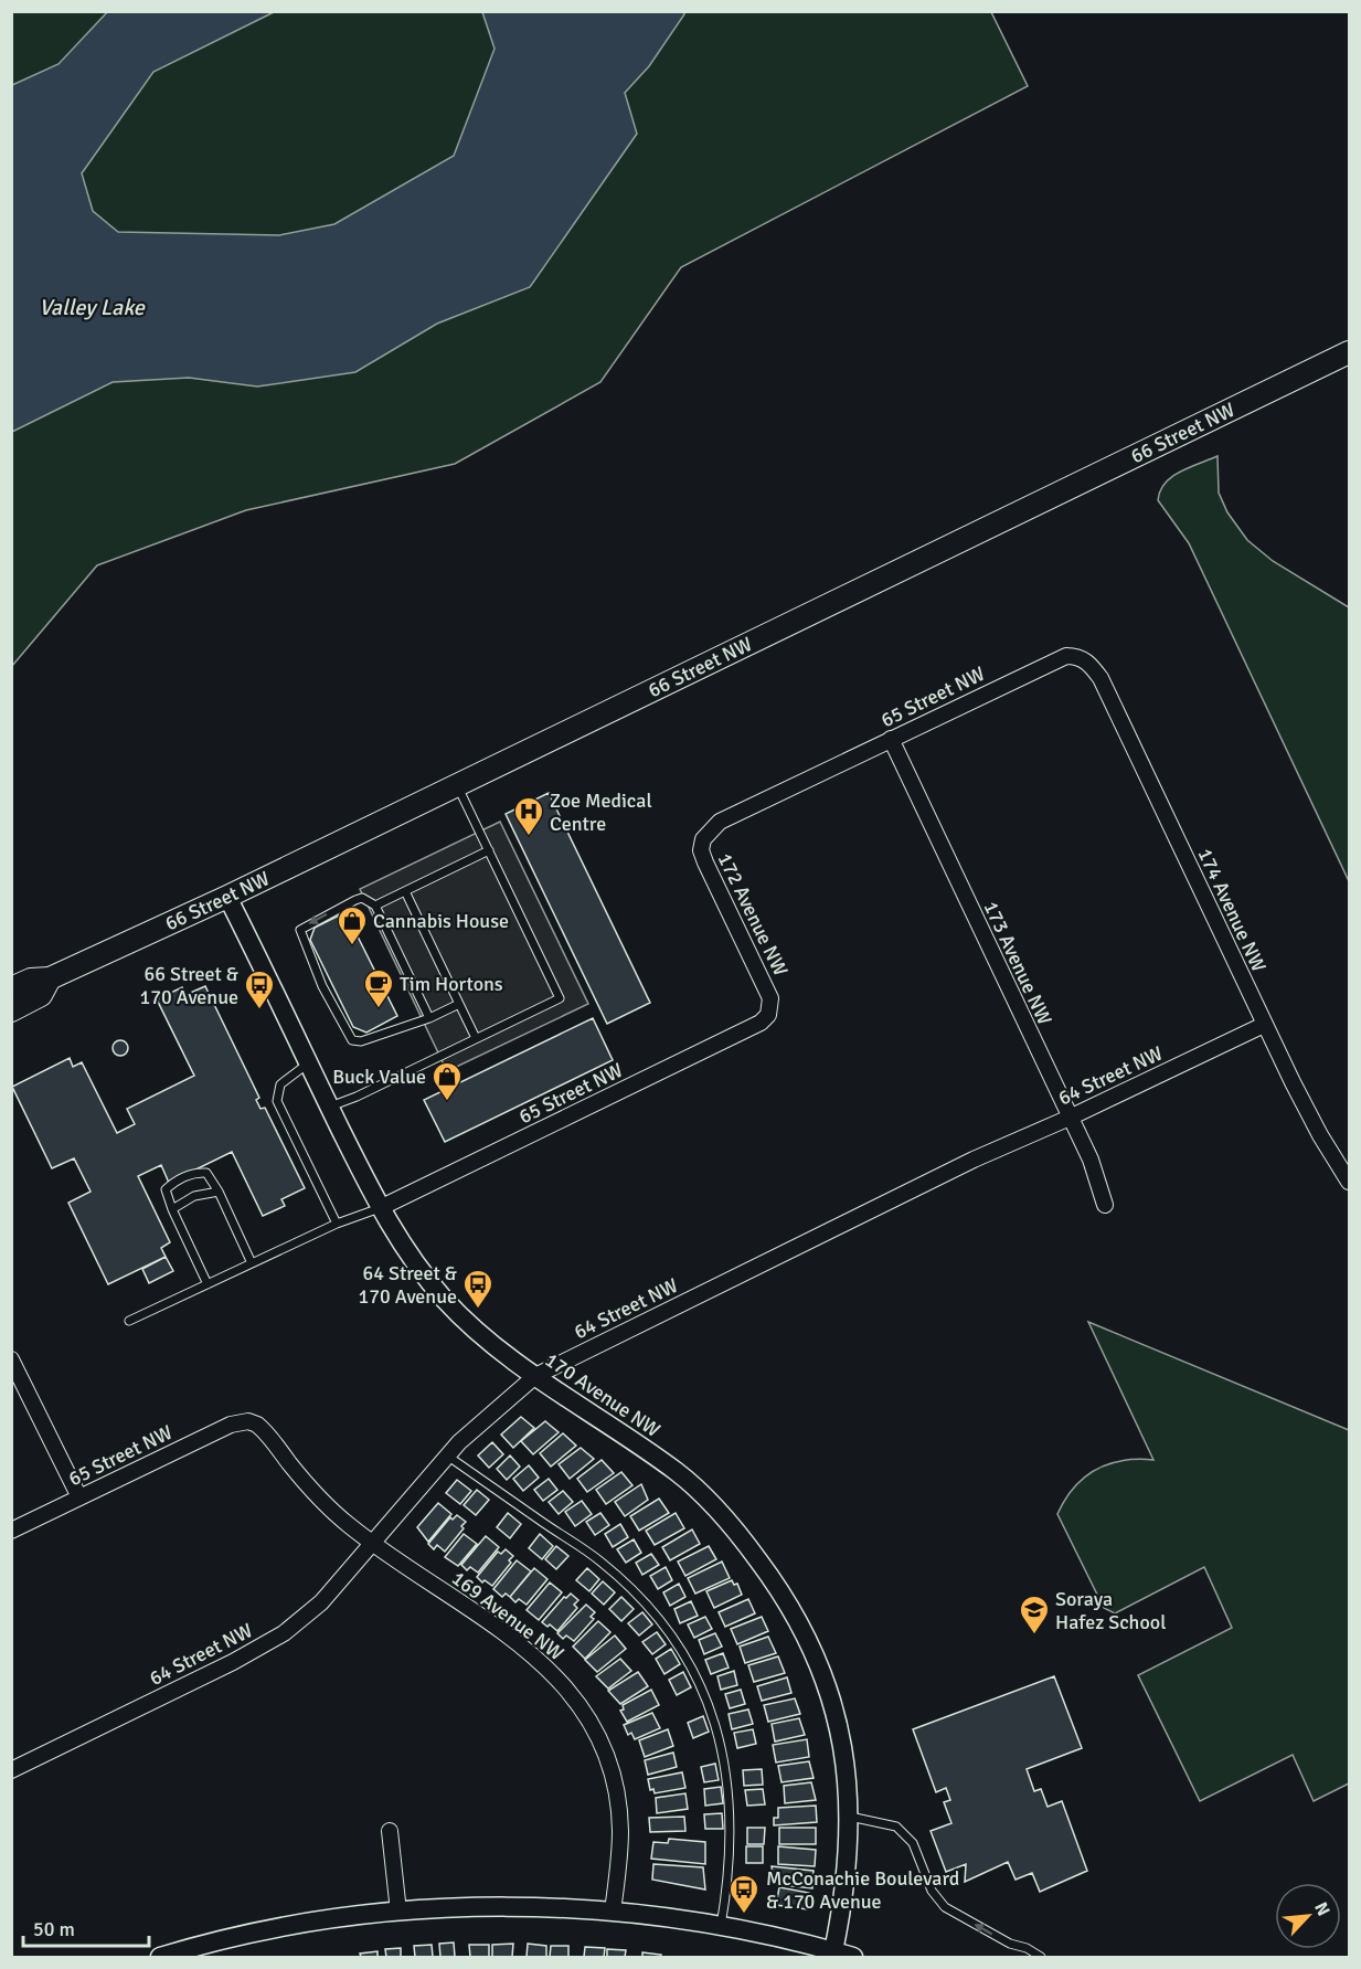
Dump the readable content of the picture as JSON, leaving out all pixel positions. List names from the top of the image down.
{
  "streets": {
    "main road": ["66 Street NW"],
    "street": [
      "65 Street NW",
      "174 Avenue NW",
      "172 Avenue NW",
      "173 Avenue NW",
      "64 Street NW",
      "170 Avenue NW",
      "169 Avenue NW"
    ]
  },
  "crossings": [
    ["66 Street NW", "170 Avenue NW"],
    ["65 Street NW", "174 Avenue NW"],
    ["65 Street NW", "172 Avenue NW"],
    ["65 Street NW", "173 Avenue NW"],
    ["65 Street NW", "170 Avenue NW"],
    ["65 Street NW", "169 Avenue NW"],
    ["174 Avenue NW", "64 Street NW"],
    ["173 Avenue NW", "64 Street NW"],
    ["64 Street NW", "170 Avenue NW"],
    ["64 Street NW", "169 Avenue NW"]
  ],
  "water": ["Valley Lake"],
  "places": {
    "hospital": ["Zoe Medical Centre"],
    "shop": ["Cannabis House", "Buck Value"],
    "cafe": ["Tim Hortons"],
    "bus stop": ["66 Street & 170 Avenue", "64 Street & 170 Avenue", "McConachie Boulevard & 170 Avenue"],
    "school or university": ["Soraya Hafez School"]
  },
  "scale_bar": "50 m",
  "north": "top right"
}
